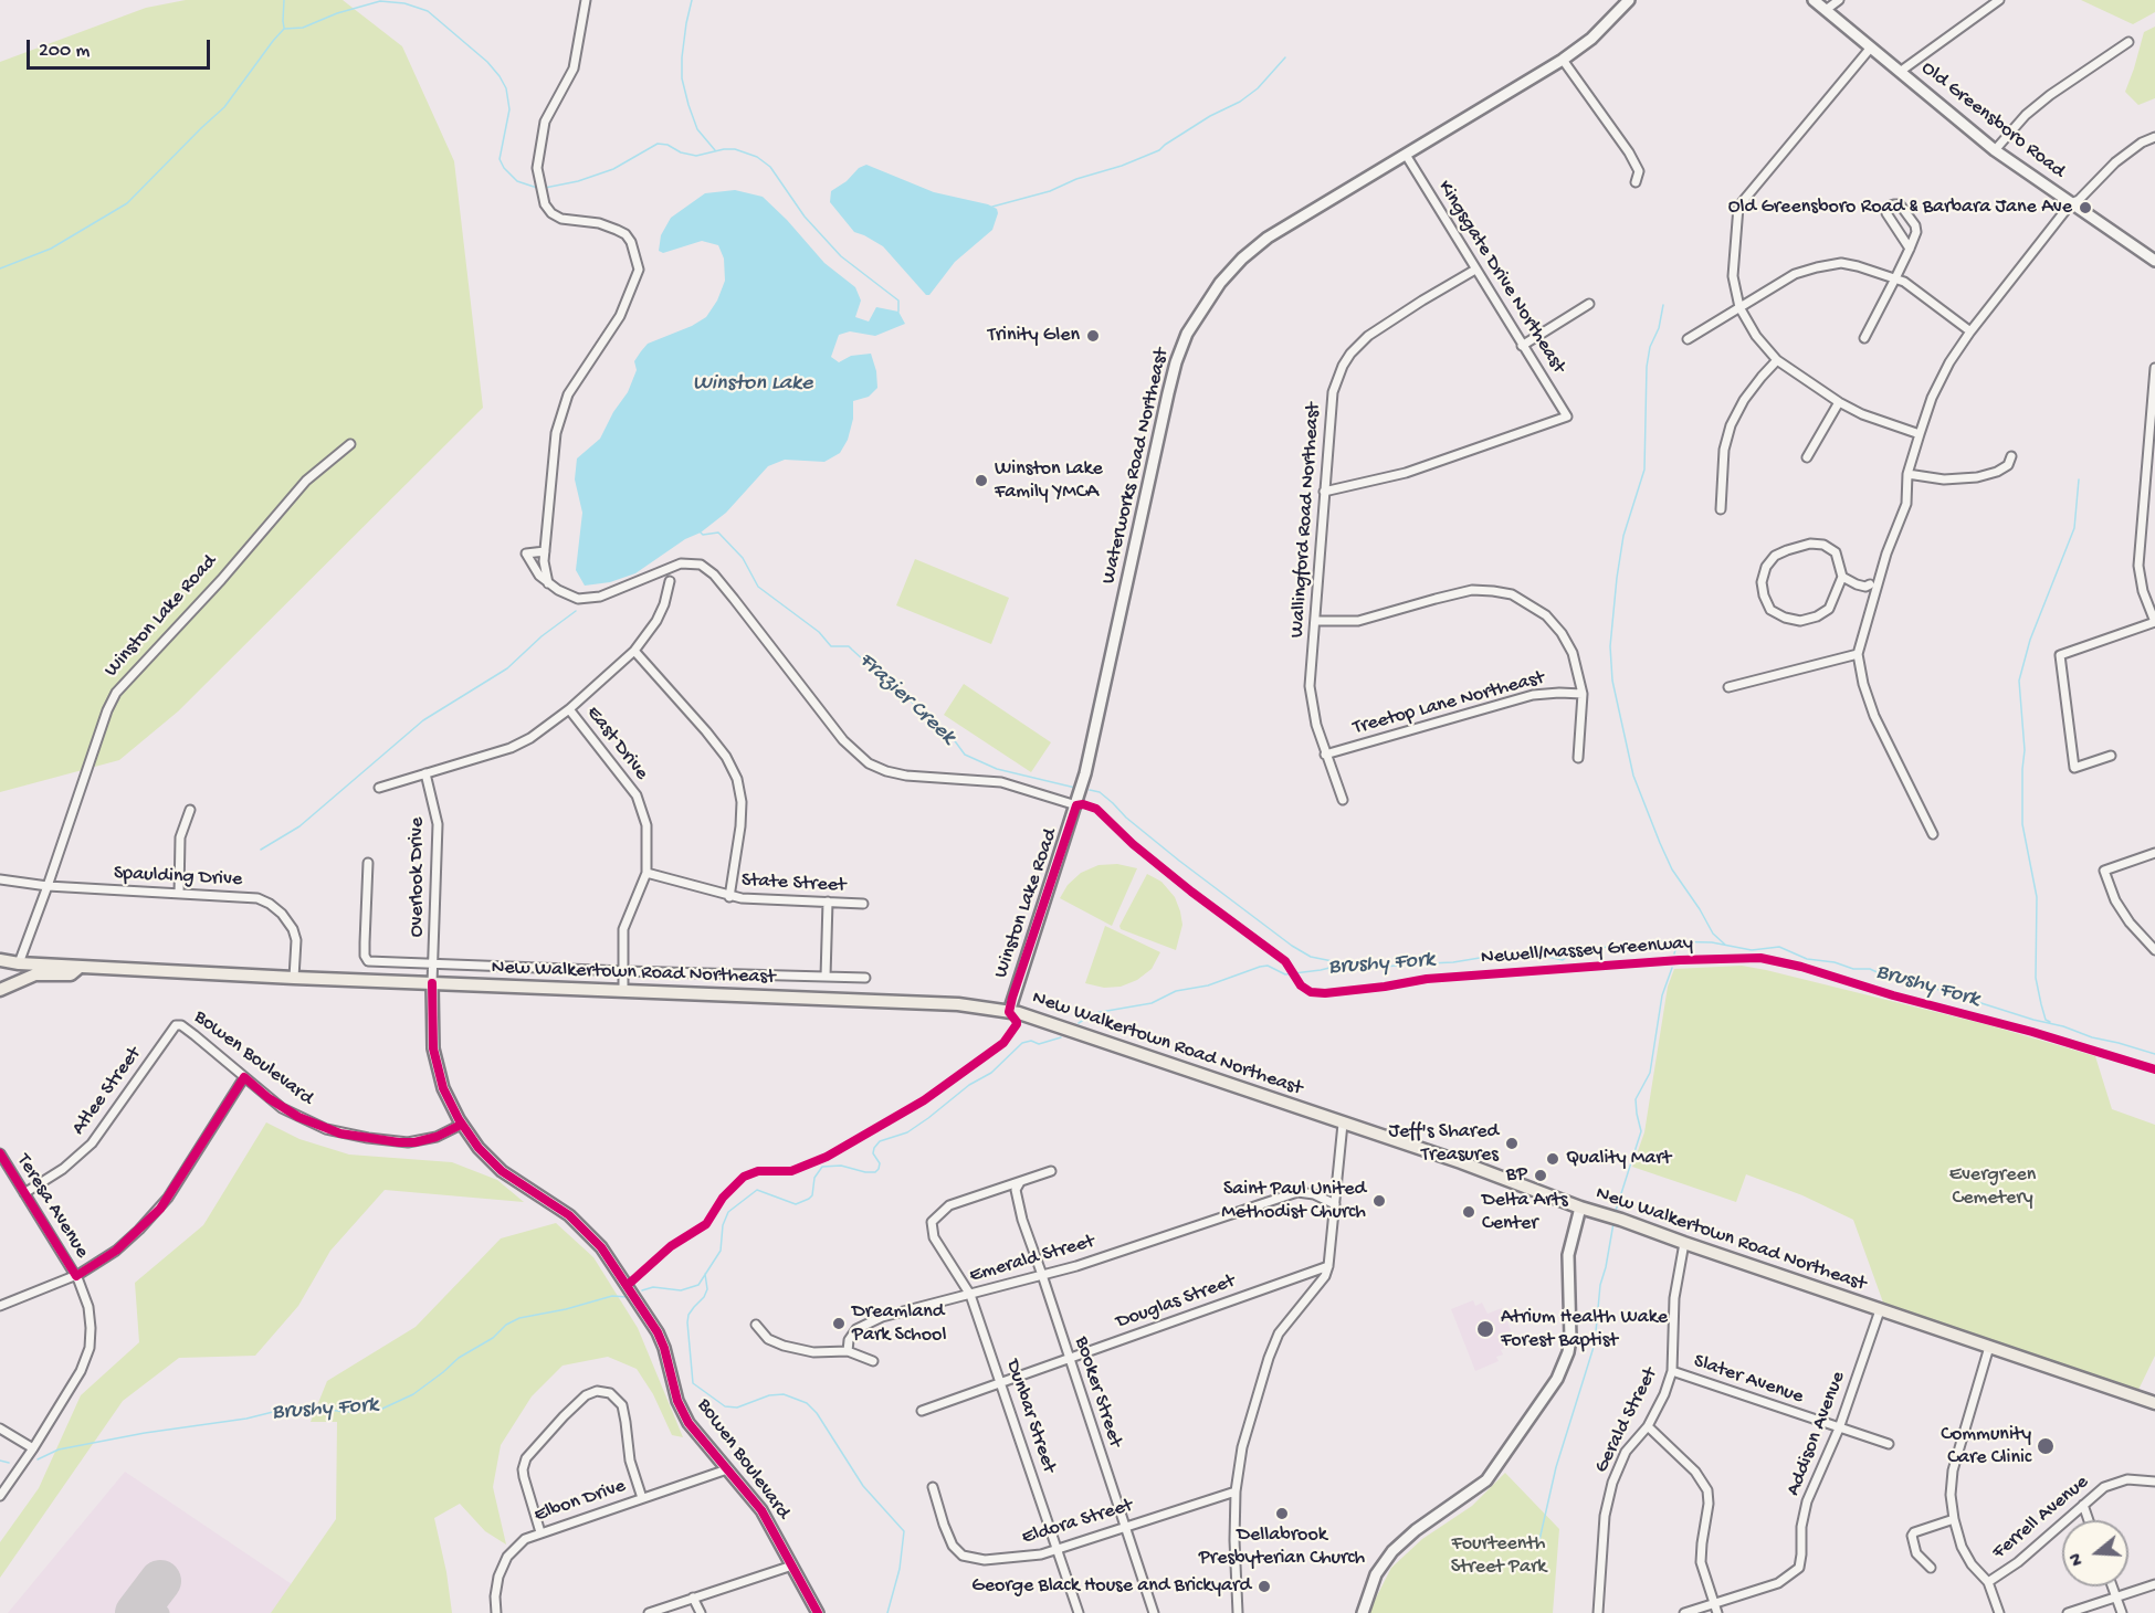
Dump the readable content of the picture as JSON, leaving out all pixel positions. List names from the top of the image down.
{
  "streets": {
    "main road": ["New Walkertown Road Northeast"],
    "street": [
      "Old Greensboro Road",
      "Kingsgate Drive Northeast",
      "Waterworks Road Northeast",
      "Wallingford Road Northeast",
      "Winston Lake Road",
      "Treetop Lane Northeast",
      "East Drive",
      "Spaulding Drive",
      "Overlook Drive",
      "State Street",
      "Bowen Boulevard",
      "Atlee Street",
      "Teresa Avenue",
      "Emerald Street",
      "Douglas Street",
      "Slater Avenue",
      "Booker Street",
      "Dunbar Street",
      "Gerald Street",
      "Addison Avenue",
      "Elbon Drive",
      "Ferrell Avenue",
      "Eldora Street"
    ],
    "cycle path": ["Newell/Massey Greenway"]
  },
  "crossings": [
    ["Kingsgate Drive Northeast", "Waterworks Road Northeast"],
    ["Kingsgate Drive Northeast", "Wallingford Road Northeast"],
    ["Waterworks Road Northeast", "Winston Lake Road"],
    ["Wallingford Road Northeast", "Treetop Lane Northeast"],
    ["Winston Lake Road", "Spaulding Drive"],
    ["Winston Lake Road", "New Walkertown Road Northeast"],
    ["East Drive", "State Street"],
    ["East Drive", "New Walkertown Road Northeast"],
    ["Spaulding Drive", "New Walkertown Road Northeast"],
    ["Overlook Drive", "New Walkertown Road Northeast"],
    ["Overlook Drive", "Bowen Boulevard"],
    ["New Walkertown Road Northeast", "Bowen Boulevard"],
    ["New Walkertown Road Northeast", "Gerald Street"],
    ["New Walkertown Road Northeast", "Addison Avenue"],
    ["Bowen Boulevard", "Atlee Street"],
    ["Bowen Boulevard", "Elbon Drive"],
    ["Atlee Street", "Teresa Avenue"],
    ["Emerald Street", "Booker Street"],
    ["Emerald Street", "Dunbar Street"],
    ["Douglas Street", "Booker Street"],
    ["Douglas Street", "Dunbar Street"],
    ["Slater Avenue", "Gerald Street"],
    ["Slater Avenue", "Addison Avenue"],
    ["Booker Street", "Dunbar Street"],
    ["Booker Street", "Eldora Street"],
    ["Dunbar Street", "Eldora Street"]
  ],
  "water": ["Winston Lake", "Frazier Creek", "Brushy Fork"],
  "parks": ["Evergreen Cemetery", "Fourteenth Street Park"],
  "places": [
    "Old Greensboro Road & Barbara Jane Ave",
    "Trinity Glen",
    "Winston Lake Family YMCA",
    "Jeff's Shared Treasures",
    "Quality Mart",
    "BP",
    "Saint Paul United Methodist Church",
    "Delta Arts Center",
    "Dreamland Park School",
    "Atrium Health Wake Forest Baptist",
    "Community Care Clinic",
    "Dellabrook Presbyterian Church",
    "George Black House and Brickyard"
  ],
  "scale_bar": "200 m",
  "north": "left"
}
